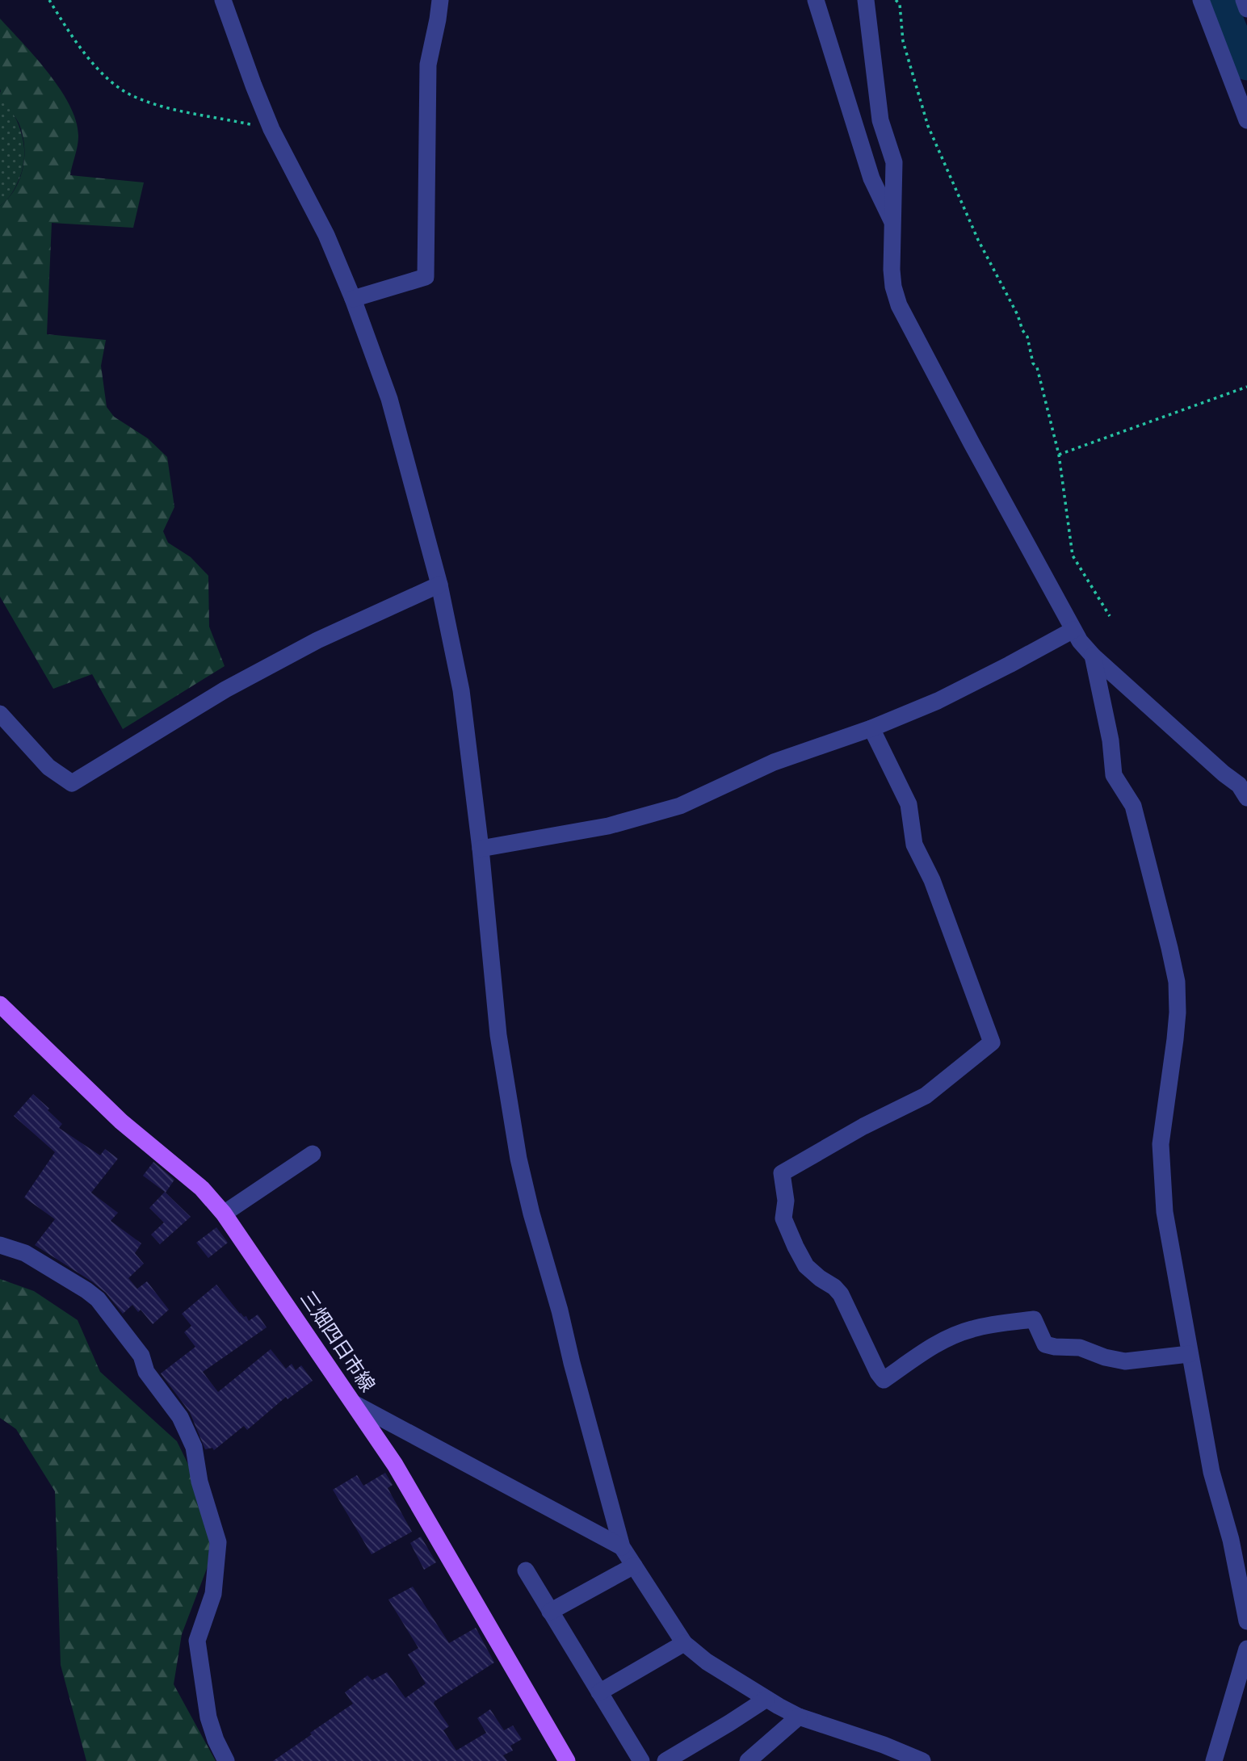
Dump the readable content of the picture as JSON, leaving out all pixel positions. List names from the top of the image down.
{
  "streets": {
    "main road": ["三畑四日市線"]
  }
}
